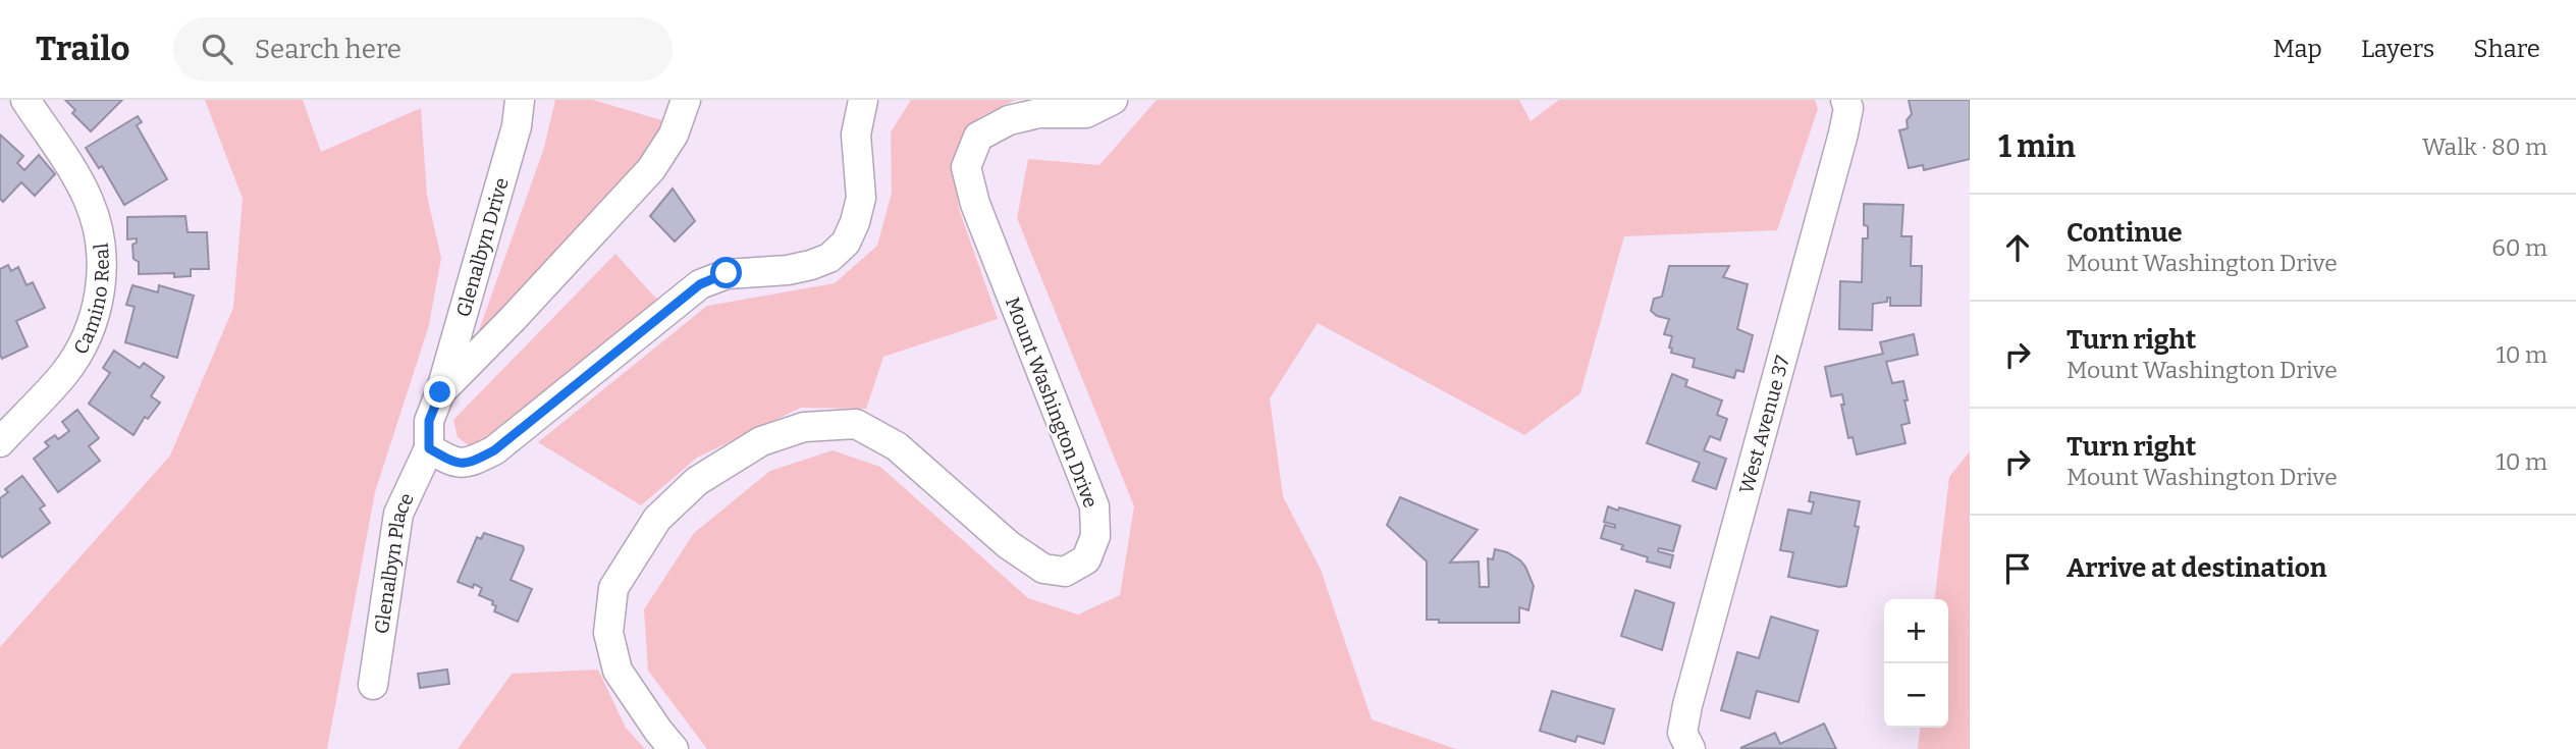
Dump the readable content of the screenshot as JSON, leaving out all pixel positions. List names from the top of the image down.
{
  "streets": {
    "street": [
      "Glenalbyn Drive",
      "Camino Real",
      "Mount Washington Drive",
      "West Avenue 37",
      "Glenalbyn Place"
    ]
  },
  "page": {
    "header": "Trailo",
    "search": "Search here",
    "nav": ["Map", "Layers", "Share"],
    "heading": ["1 min", "Walk · 80 m"],
    "list": [
      ["Continue", "Mount Washington Drive", "60 m"],
      ["Turn right", "Mount Washington Drive", "10 m"],
      ["Turn right", "Mount Washington Drive", "10 m"],
      "Arrive at destination"
    ],
    "map_buttons": ["+", "−"]
  }
}
